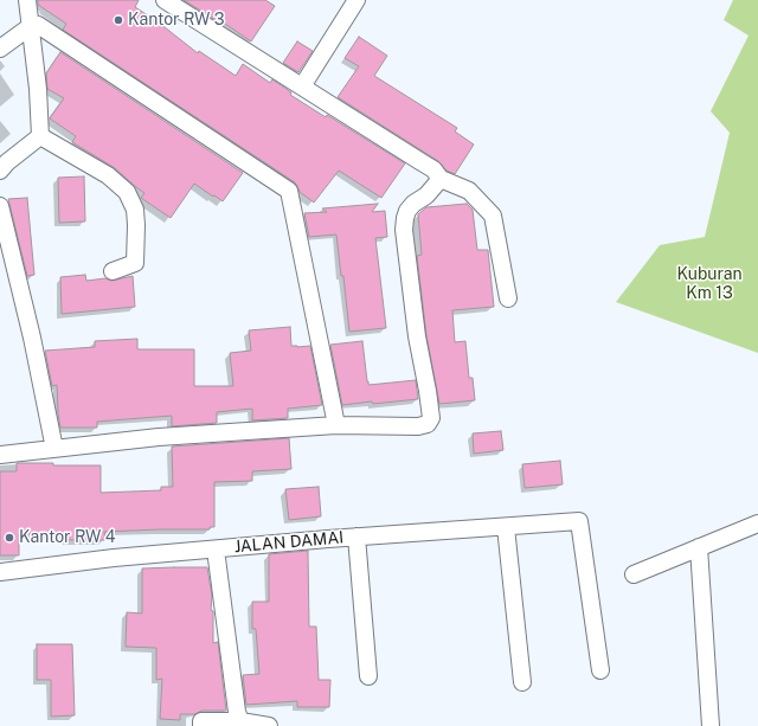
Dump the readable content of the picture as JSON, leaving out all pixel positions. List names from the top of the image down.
{
  "streets": {
    "street": ["JALAN DAMAI"]
  },
  "parks": ["Kuburan Km 13"],
  "places": ["Kantor RW 3", "Kantor RW 4"]
}
